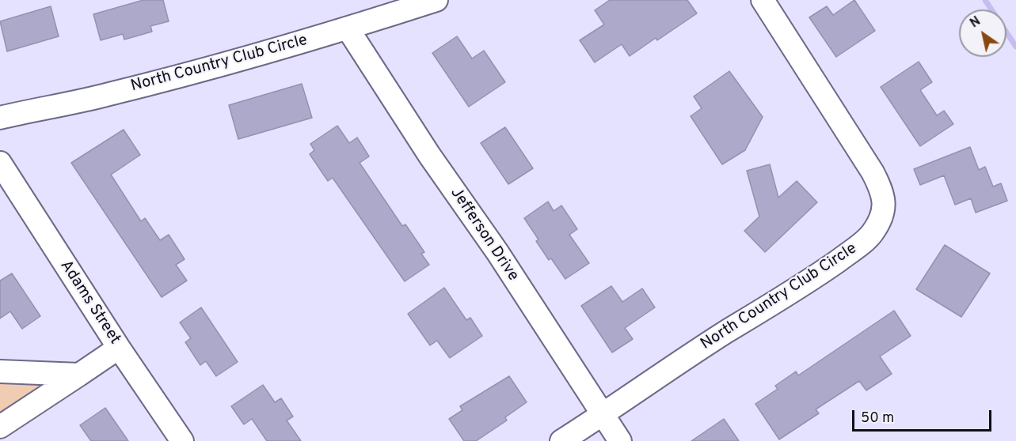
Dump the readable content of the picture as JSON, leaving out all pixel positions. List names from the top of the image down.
{
  "streets": {
    "street": ["North Country Club Circle", "Jefferson Drive", "Adams Street"]
  },
  "crossings": [
    ["North Country Club Circle", "Jefferson Drive"]
  ],
  "scale_bar": "50 m",
  "north": "top left"
}
